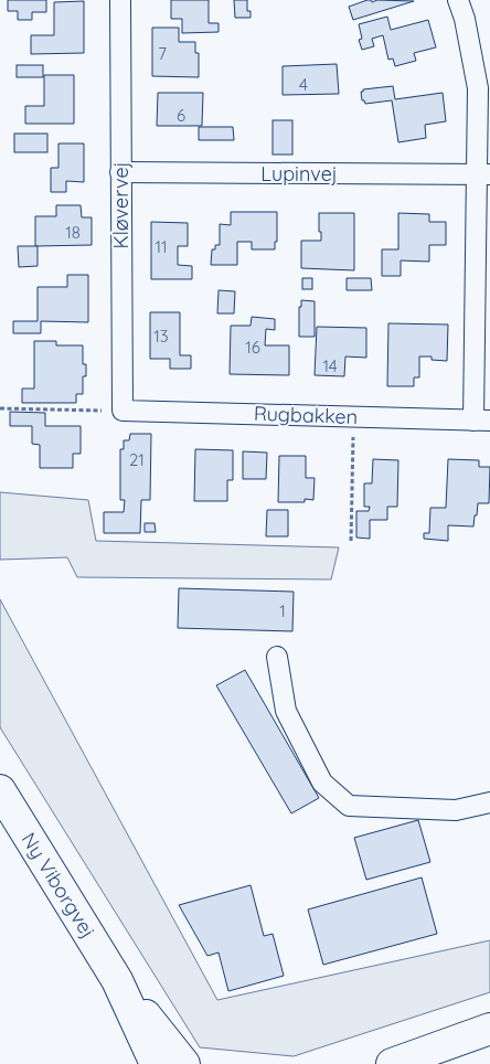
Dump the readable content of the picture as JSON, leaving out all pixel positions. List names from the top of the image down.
{
  "streets": {
    "main road": ["Ny Viborgvej"],
    "street": ["Lupinvej", "Kløvervej", "Rugbakken"]
  },
  "crossings": [
    ["Lupinvej", "Kløvervej"],
    ["Kløvervej", "Rugbakken"]
  ],
  "house_numbers": [
    "7",
    "4",
    "6",
    "18",
    "11",
    "13",
    "16",
    "14",
    "21",
    "1"
  ]
}
